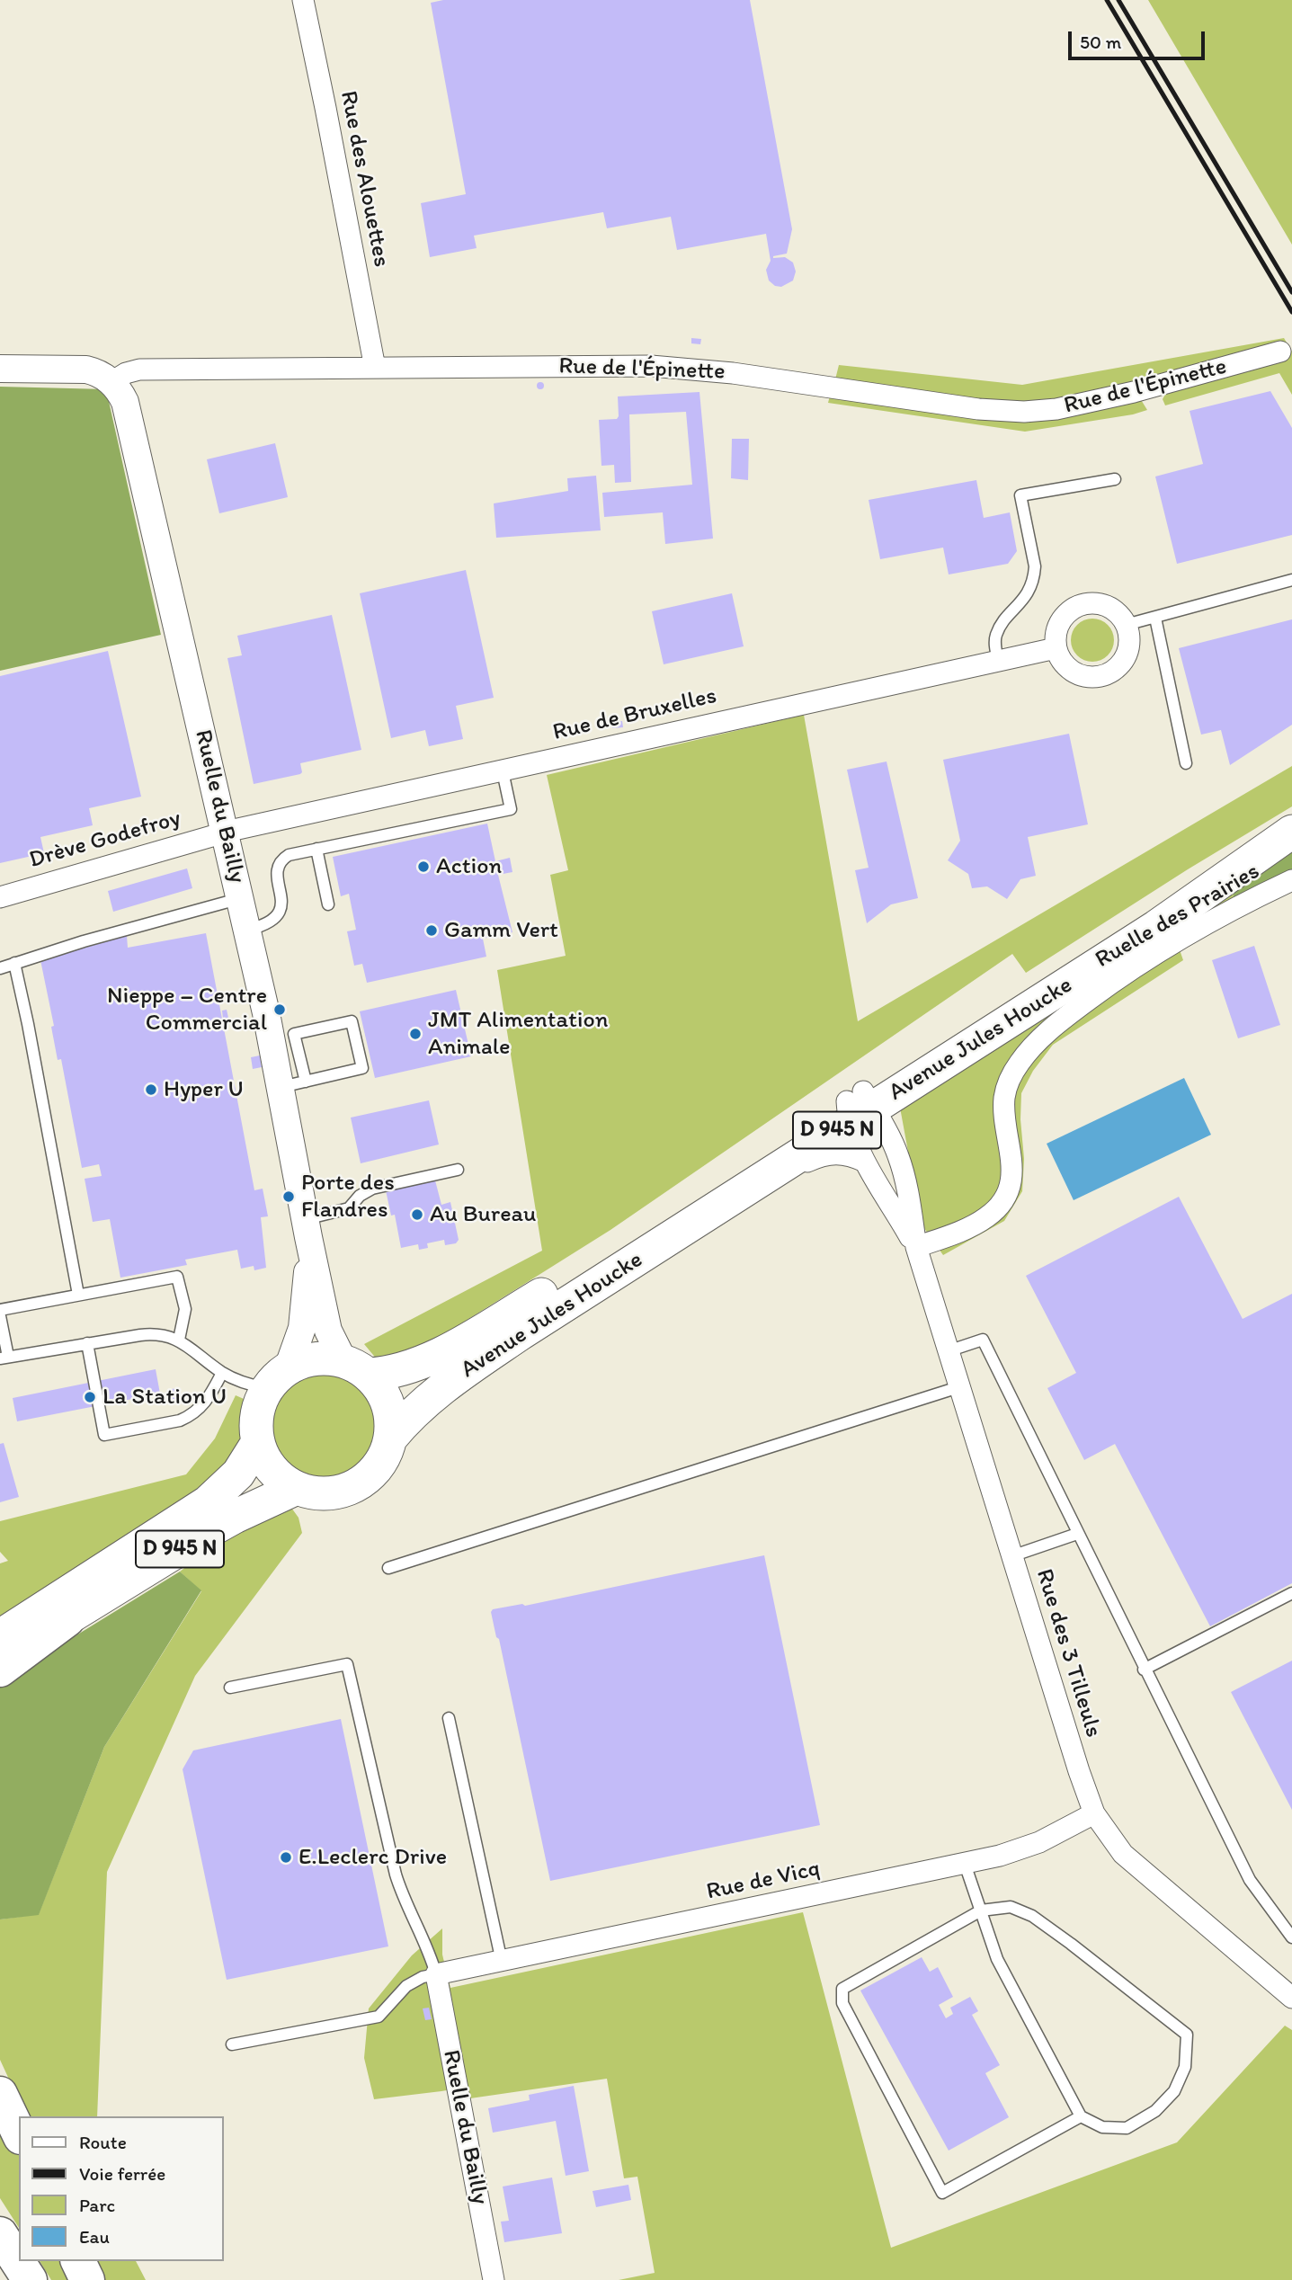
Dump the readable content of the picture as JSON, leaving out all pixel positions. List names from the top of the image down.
{
  "streets": {
    "main road": ["Avenue Jules Houcke", "D 945 N"],
    "street": [
      "Rue des Alouettes",
      "Rue de l'Épinette",
      "Rue de Bruxelles",
      "Ruelle du Bailly",
      "Drève Godefroy",
      "Ruelle des Prairies",
      "Rue des 3 Tilleuls",
      "Rue de Vicq"
    ]
  },
  "crossings": [
    ["Rue des Alouettes", "Rue de l'Épinette"],
    ["Rue de l'Épinette", "Ruelle du Bailly"],
    ["Rue de Bruxelles", "Ruelle du Bailly"],
    ["Rue de Bruxelles", "Drève Godefroy"],
    ["Ruelle du Bailly", "Drève Godefroy"],
    ["Ruelle du Bailly", "Avenue Jules Houcke"],
    ["Ruelle du Bailly", "D 945 N"],
    ["Ruelle du Bailly", "Rue de Vicq"],
    ["Ruelle des Prairies", "Rue des 3 Tilleuls"],
    ["Avenue Jules Houcke", "D 945 N"],
    ["Avenue Jules Houcke", "Rue des 3 Tilleuls"],
    ["Rue des 3 Tilleuls", "Rue de Vicq"]
  ],
  "places": [
    "Action",
    "Gamm Vert",
    "Nieppe – Centre Commercial",
    "JMT Alimentation Animale",
    "Hyper U",
    "Porte des Flandres",
    "Au Bureau",
    "La Station U",
    "E.Leclerc Drive"
  ],
  "legend": [
    "Route",
    "Voie ferrée",
    "Parc",
    "Eau"
  ],
  "scale_bar": "50 m"
}
